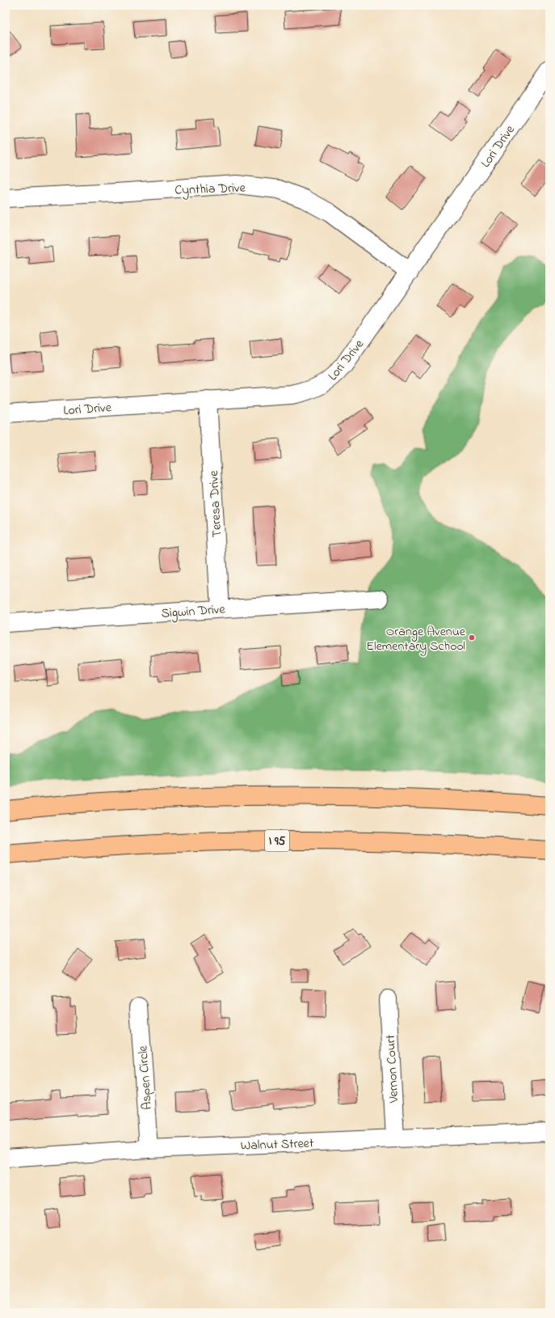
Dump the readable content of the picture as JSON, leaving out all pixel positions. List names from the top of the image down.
{
  "streets": {
    "highway": ["I 95"],
    "street": [
      "Lori Drive",
      "Cynthia Drive",
      "Teresa Drive",
      "Sigwin Drive",
      "Vernon Court",
      "Aspen Circle",
      "Walnut Street"
    ]
  },
  "crossings": [
    ["Lori Drive", "Cynthia Drive"],
    ["Lori Drive", "Teresa Drive"],
    ["Teresa Drive", "Sigwin Drive"],
    ["Vernon Court", "Walnut Street"],
    ["Aspen Circle", "Walnut Street"]
  ],
  "places": ["Orange Avenue Elementary School"]
}
